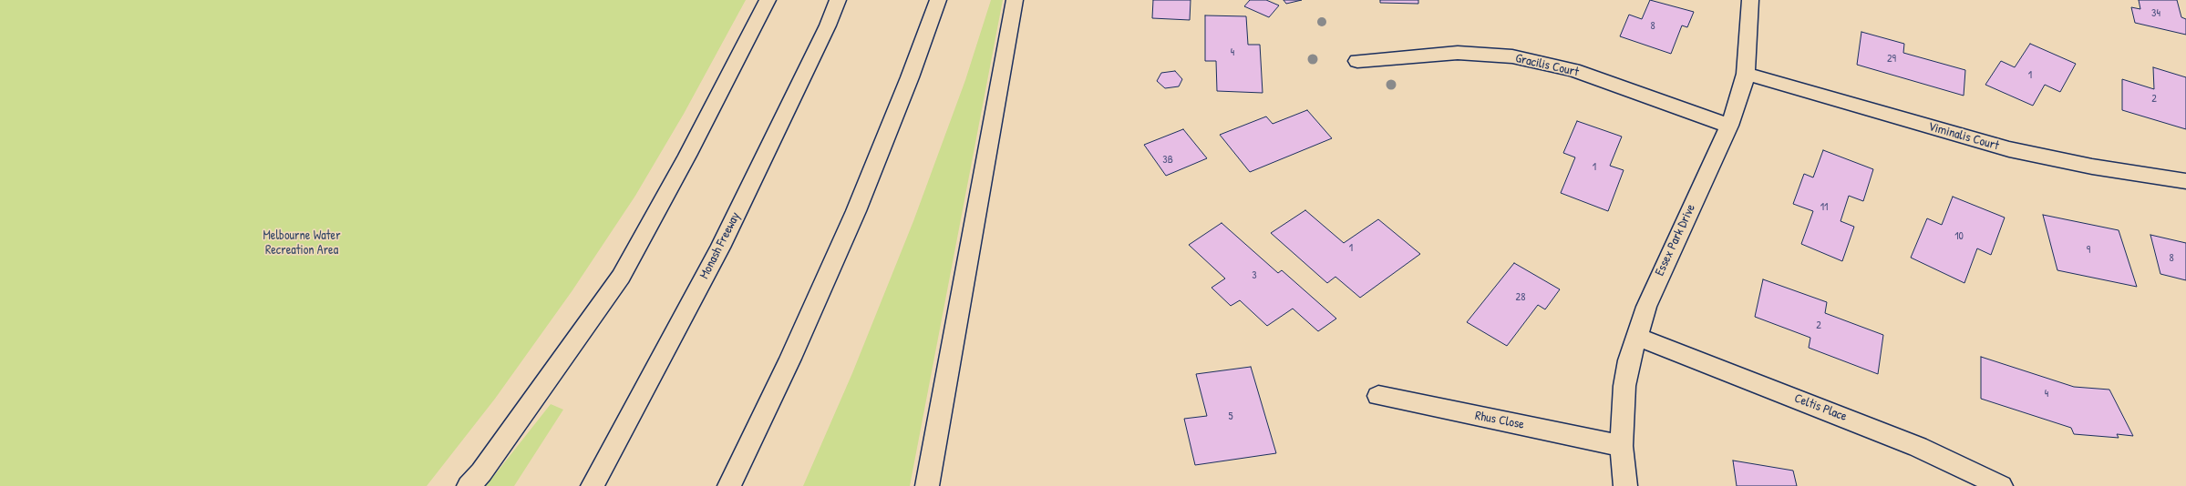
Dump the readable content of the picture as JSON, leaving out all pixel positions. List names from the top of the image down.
{
  "streets": {
    "main road": [
      "Gracilis Court",
      "Viminalis Court",
      "Essex Park Drive",
      "Monash Freeway",
      "Celtis Place",
      "Rhus Close"
    ]
  },
  "crossings": [
    ["Gracilis Court", "Essex Park Drive"],
    ["Viminalis Court", "Essex Park Drive"],
    ["Essex Park Drive", "Celtis Place"],
    ["Essex Park Drive", "Rhus Close"]
  ],
  "parks": ["Melbourne Water Recreation Area"],
  "house_numbers": [
    "34",
    "8",
    "4",
    "29",
    "1",
    "2",
    "3B",
    "1",
    "11",
    "10",
    "1",
    "9",
    "8",
    "3",
    "28",
    "2",
    "4",
    "5"
  ]
}
